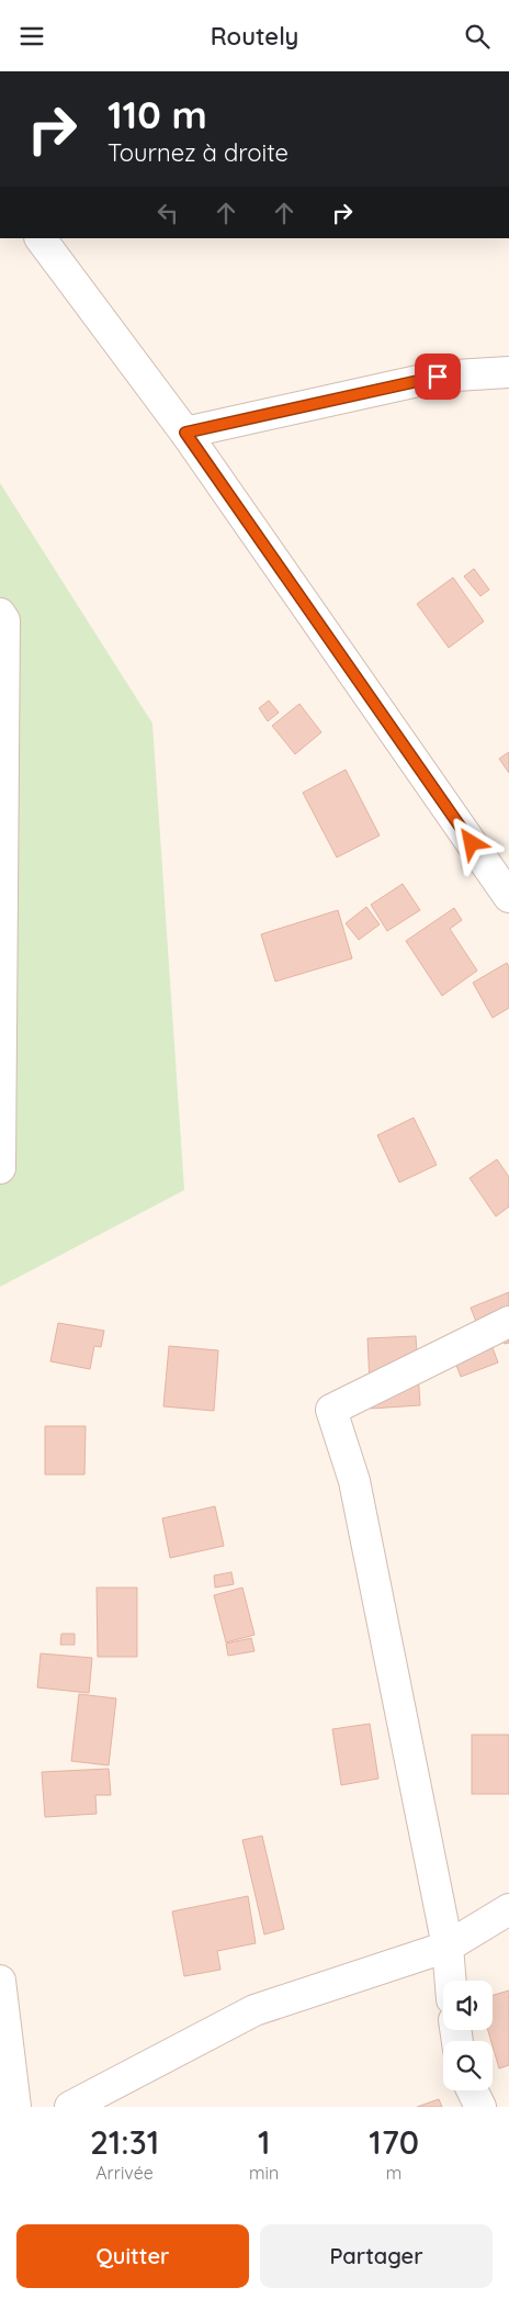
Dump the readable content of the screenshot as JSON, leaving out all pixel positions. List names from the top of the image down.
{
  "page": {
    "header": "Routely",
    "turn": ["110 m", "Tournez à droite"],
    "eta": [
      "21:31",
      "Arrivée",
      "1",
      "min",
      "170",
      "m"
    ],
    "buttons": ["Quitter", "Partager"]
  }
}
